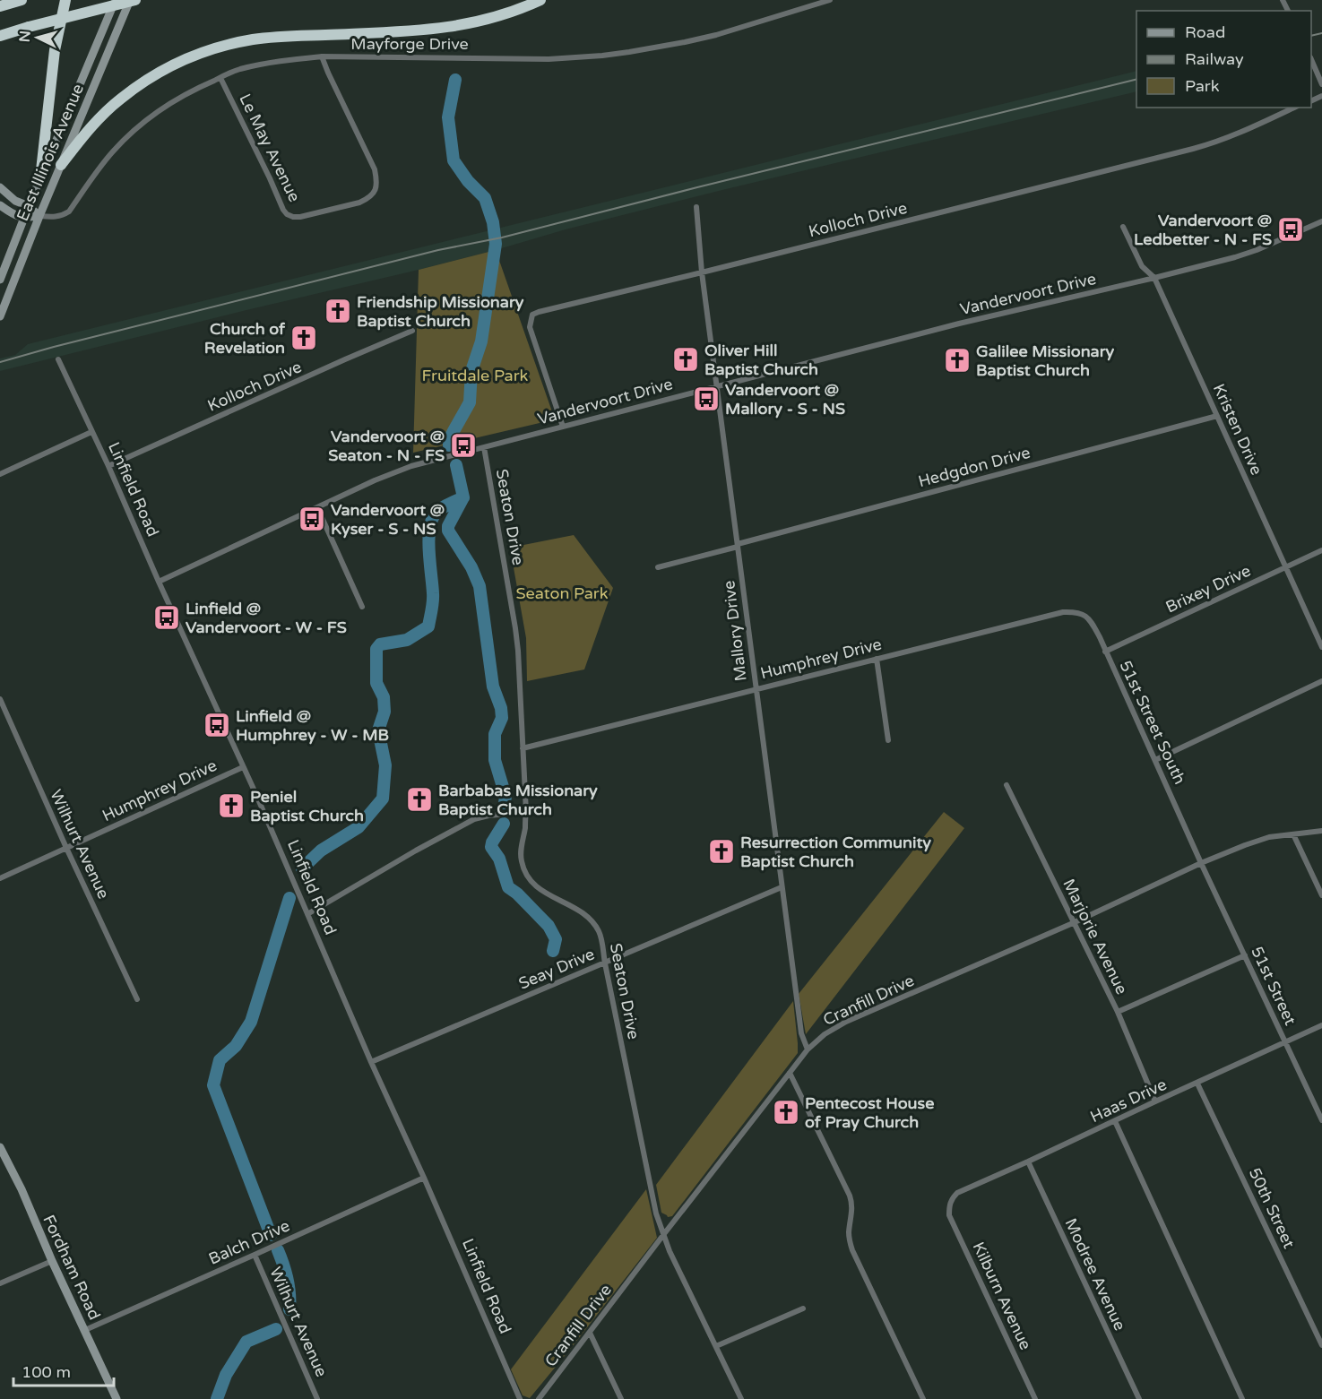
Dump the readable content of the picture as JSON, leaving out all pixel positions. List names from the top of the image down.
{
  "streets": {
    "main road": ["East Illinois Avenue", "Fordham Road"],
    "street": [
      "Mayforge Drive",
      "Le May Avenue",
      "Kolloch Drive",
      "Vandervoort Drive",
      "Kristen Drive",
      "Hedgdon Drive",
      "Linfield Road",
      "Seaton Drive",
      "Brixey Drive",
      "Mallory Drive",
      "Humphrey Drive",
      "51st Street South",
      "Wilhurt Avenue",
      "Marjorie Avenue",
      "Seay Drive",
      "51st Street",
      "Cranfill Drive",
      "Haas Drive",
      "50th Street",
      "Balch Drive",
      "Modree Avenue",
      "Kilburn Avenue"
    ]
  },
  "crossings": [
    ["Mayforge Drive", "Le May Avenue"],
    ["Mayforge Drive", "East Illinois Avenue"],
    ["Kolloch Drive", "Vandervoort Drive"],
    ["Kolloch Drive", "Linfield Road"],
    ["Kolloch Drive", "Mallory Drive"],
    ["Vandervoort Drive", "Kristen Drive"],
    ["Vandervoort Drive", "Linfield Road"],
    ["Vandervoort Drive", "Seaton Drive"],
    ["Vandervoort Drive", "Mallory Drive"],
    ["Kristen Drive", "Hedgdon Drive"],
    ["Kristen Drive", "Brixey Drive"],
    ["Hedgdon Drive", "Mallory Drive"],
    ["Linfield Road", "Humphrey Drive"],
    ["Linfield Road", "Seay Drive"],
    ["Linfield Road", "Balch Drive"],
    ["Seaton Drive", "Humphrey Drive"],
    ["Seaton Drive", "Seay Drive"],
    ["Seaton Drive", "Cranfill Drive"],
    ["Brixey Drive", "51st Street South"],
    ["Mallory Drive", "Humphrey Drive"],
    ["Mallory Drive", "Seay Drive"],
    ["Mallory Drive", "Cranfill Drive"],
    ["Humphrey Drive", "51st Street South"],
    ["Humphrey Drive", "Wilhurt Avenue"],
    ["51st Street South", "51st Street"],
    ["51st Street South", "Cranfill Drive"],
    ["Wilhurt Avenue", "Balch Drive"],
    ["Marjorie Avenue", "Cranfill Drive"],
    ["Marjorie Avenue", "Haas Drive"],
    ["51st Street", "Cranfill Drive"],
    ["51st Street", "Haas Drive"],
    ["Haas Drive", "50th Street"],
    ["Haas Drive", "Modree Avenue"],
    ["Haas Drive", "Kilburn Avenue"],
    ["Balch Drive", "Fordham Road"]
  ],
  "parks": ["Fruitdale Park", "Seaton Park"],
  "places": {
    "bus stop": [
      "Vandervoort @ Ledbetter - N - FS",
      "Vandervoort @ Mallory - S - NS",
      "Vandervoort @ Seaton - N - FS",
      "Vandervoort @ Kyser - S - NS",
      "Linfield @ Vandervoort - W - FS",
      "Linfield @ Humphrey - W - MB"
    ],
    "church": [
      "Friendship Missionary Baptist Church",
      "Church of Revelation",
      "Oliver Hill Baptist Church",
      "Galilee Missionary Baptist Church",
      "Barbabas Missionary Baptist Church",
      "Peniel Baptist Church",
      "Resurrection Community Baptist Church",
      "Pentecost House of Pray Church"
    ]
  },
  "legend": ["Road", "Railway", "Park"],
  "scale_bar": "100 m",
  "north": "left"
}
